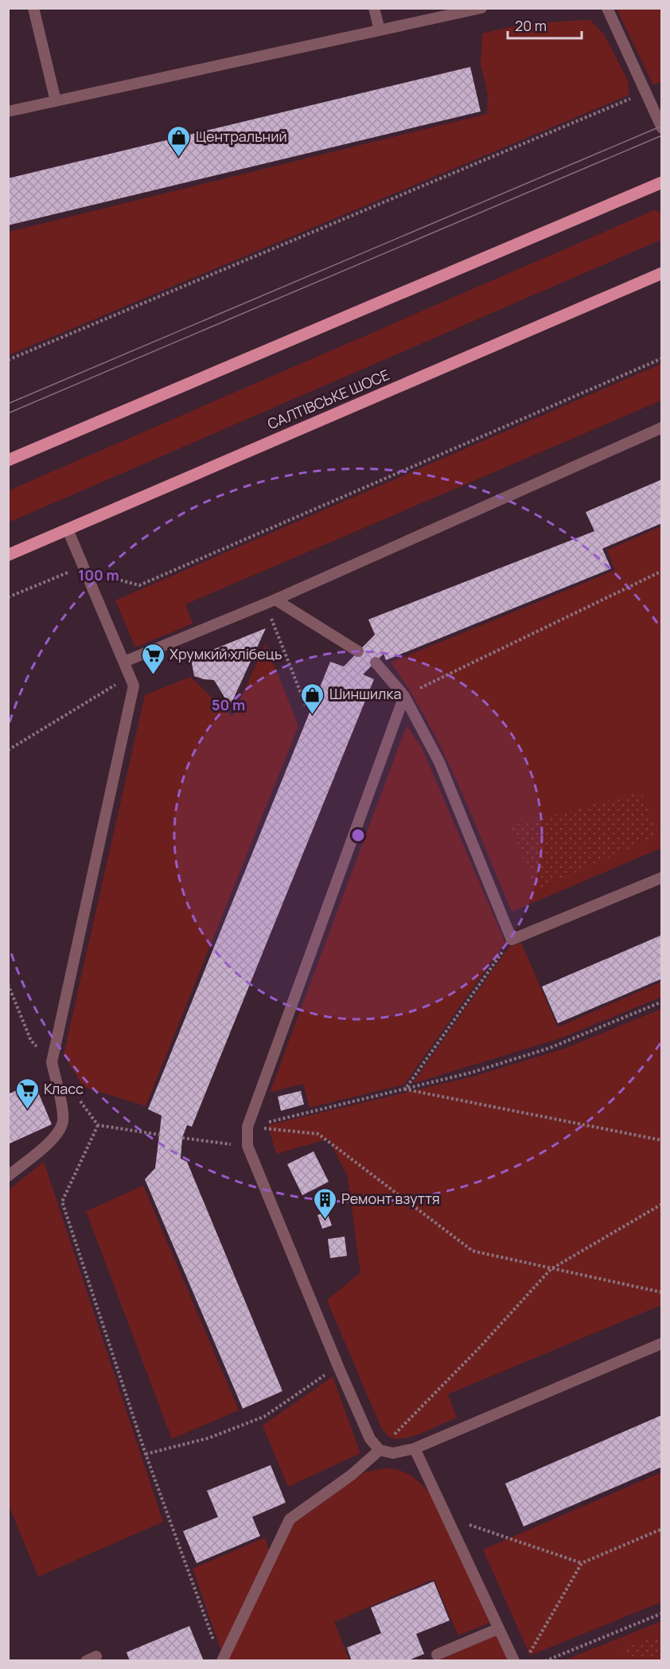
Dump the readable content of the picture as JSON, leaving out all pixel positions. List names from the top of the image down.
{
  "streets": {
    "main road": ["САЛТІВСЬКЕ ШОСЕ"]
  },
  "places": {
    "shop": ["Центральний", "Шиншилка"],
    "supermarket": ["Хрумкий хлібець", "Класс"],
    "building": ["Ремонт взуття"]
  },
  "scale_bar": "20 m",
  "rings": ["100 m", "50 m"]
}
